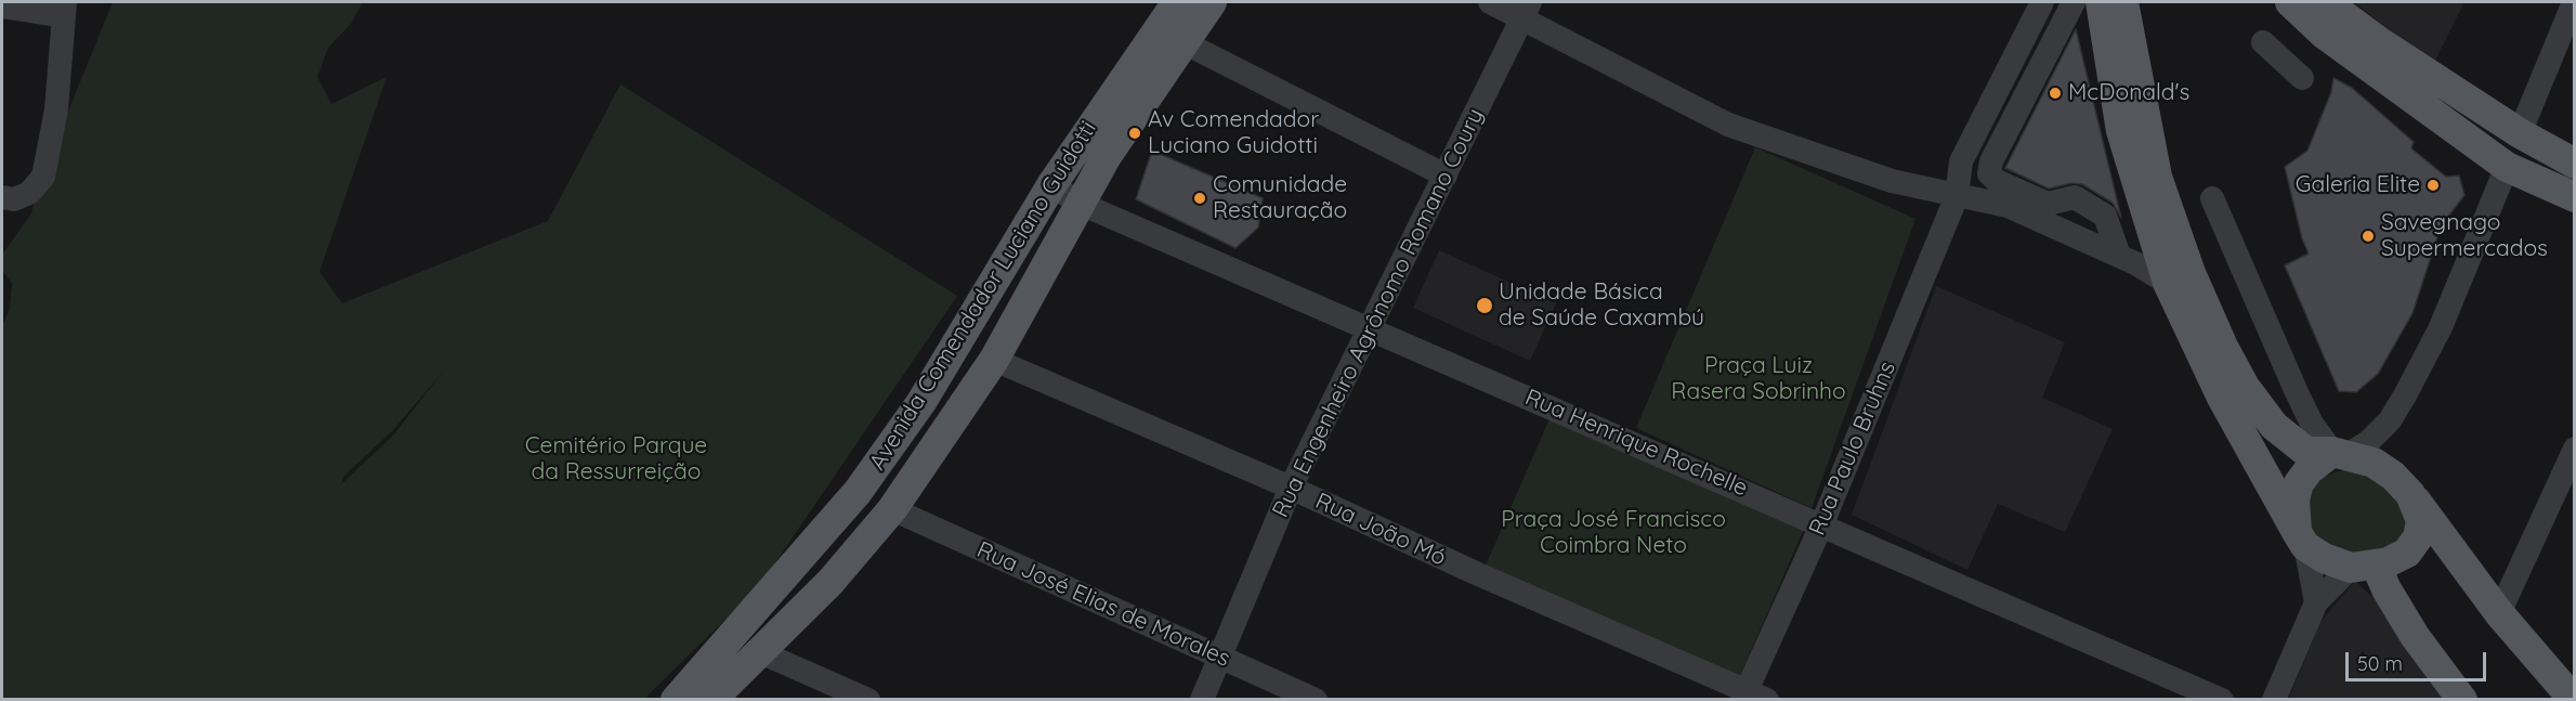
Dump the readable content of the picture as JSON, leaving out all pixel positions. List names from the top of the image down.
{
  "streets": {
    "main road": ["Avenida Comendador Luciano Guidotti"],
    "street": [
      "Rua Engenheiro Agrônomo Romano Coury",
      "Rua Henrique Rochelle",
      "Rua Paulo Bruhns",
      "Rua João Mó",
      "Rua José Elias de Morales"
    ]
  },
  "crossings": [
    ["Avenida Comendador Luciano Guidotti", "Rua Henrique Rochelle"],
    ["Avenida Comendador Luciano Guidotti", "Rua João Mó"],
    ["Avenida Comendador Luciano Guidotti", "Rua José Elias de Morales"],
    ["Rua Engenheiro Agrônomo Romano Coury", "Rua Henrique Rochelle"],
    ["Rua Engenheiro Agrônomo Romano Coury", "Rua João Mó"],
    ["Rua Engenheiro Agrônomo Romano Coury", "Rua José Elias de Morales"],
    ["Rua Henrique Rochelle", "Rua Paulo Bruhns"],
    ["Rua Paulo Bruhns", "Rua João Mó"]
  ],
  "parks": ["Praça Luiz Rasera Sobrinho", "Cemitério Parque da Ressurreição", "Praça José Francisco Coimbra Neto"],
  "places": [
    "McDonald's",
    "Av Comendador Luciano Guidotti",
    "Galeria Elite",
    "Comunidade Restauração",
    "Savegnago Supermercados",
    "Unidade Básica de Saúde Caxambú"
  ],
  "scale_bar": "50 m"
}
